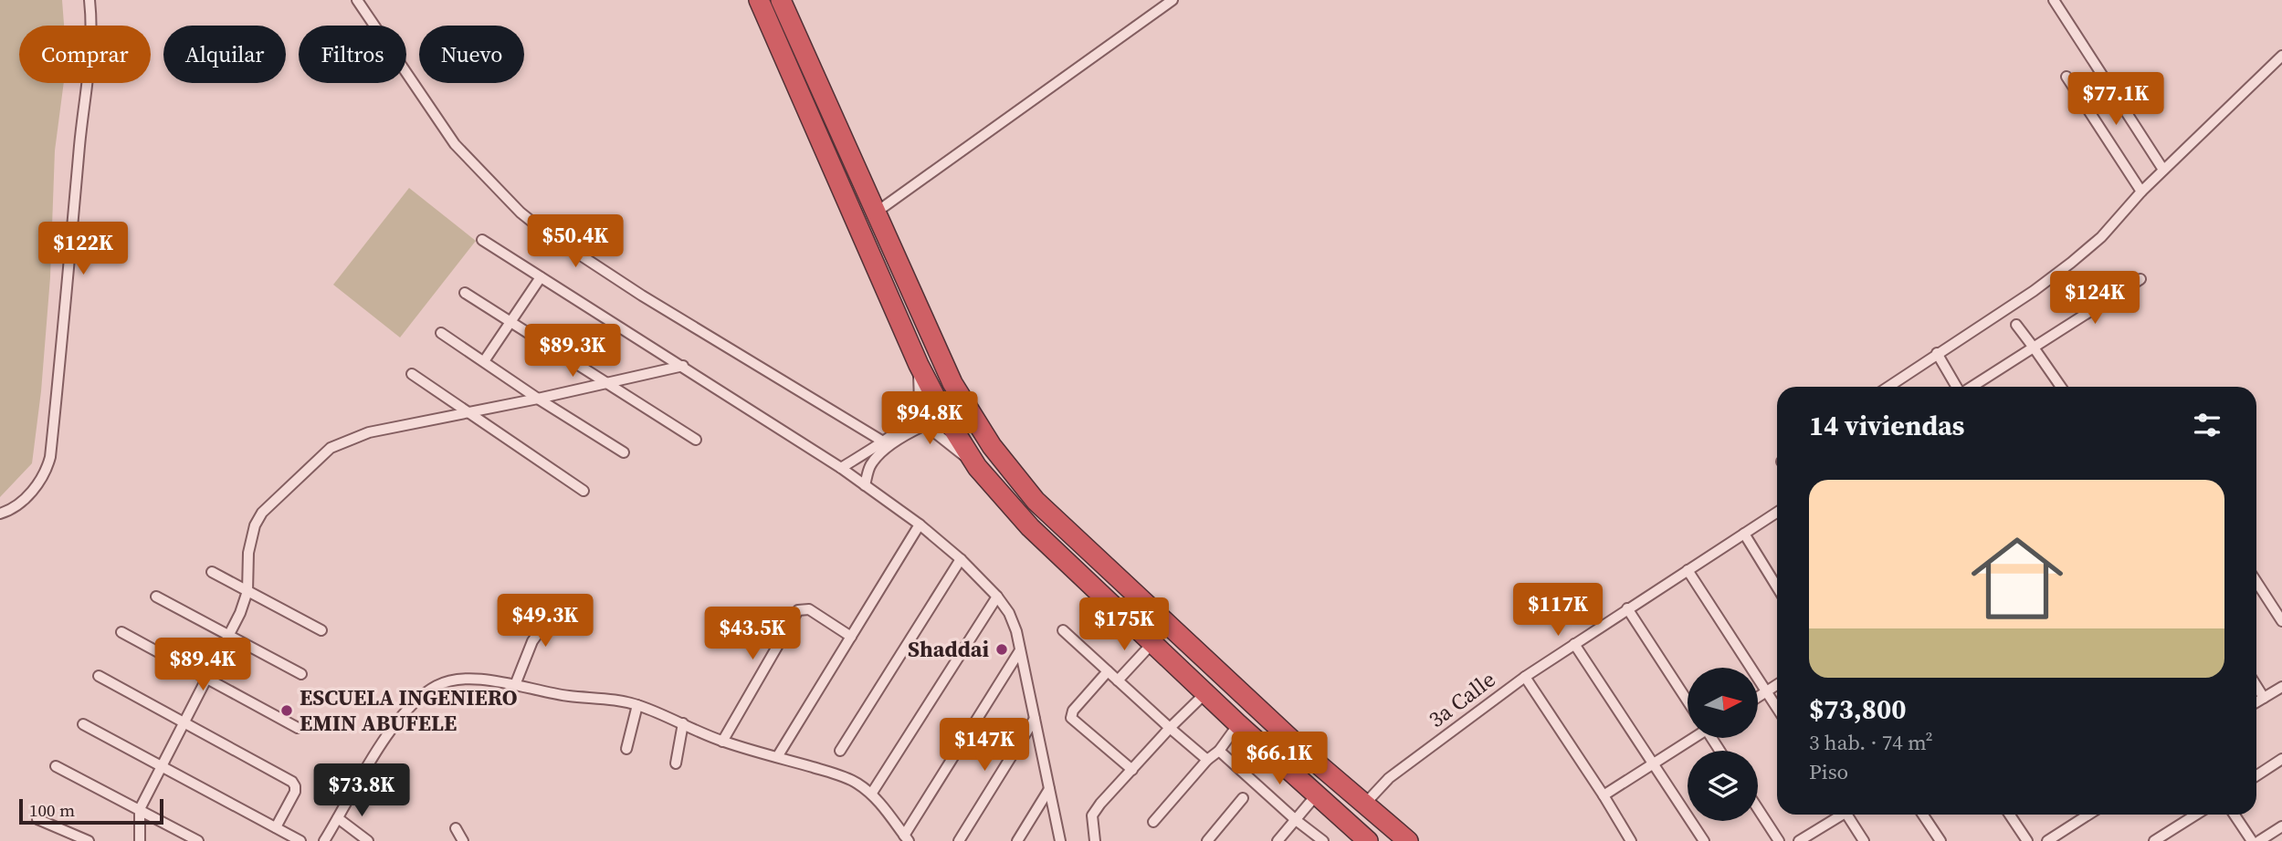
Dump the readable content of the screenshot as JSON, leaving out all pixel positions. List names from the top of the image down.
{
  "streets": {
    "street": ["3a Calle"]
  },
  "places": ["Shaddai", "ESCUELA INGENIERO EMIN ABUFELE"],
  "scale_bar": "100 m",
  "north": "right",
  "page": {
    "chip": [
      "Comprar",
      "Alquilar",
      "Filtros",
      "Nuevo"
    ],
    "price": [
      "$77.1K",
      "$50.4K",
      "$122K",
      "$124K",
      "$89.3K",
      "$94.8K",
      "$117K",
      "$49.3K",
      "$175K",
      "$43.5K",
      "$89.4K",
      "$147K",
      "$66.1K",
      "$73.8K"
    ],
    "heading": "14 viviendas",
    "list": [
      {
        "name": "$73,800",
        "note": "3 hab. · 74 m² · Piso"
      }
    ],
    "scale": "100 m"
  }
}
